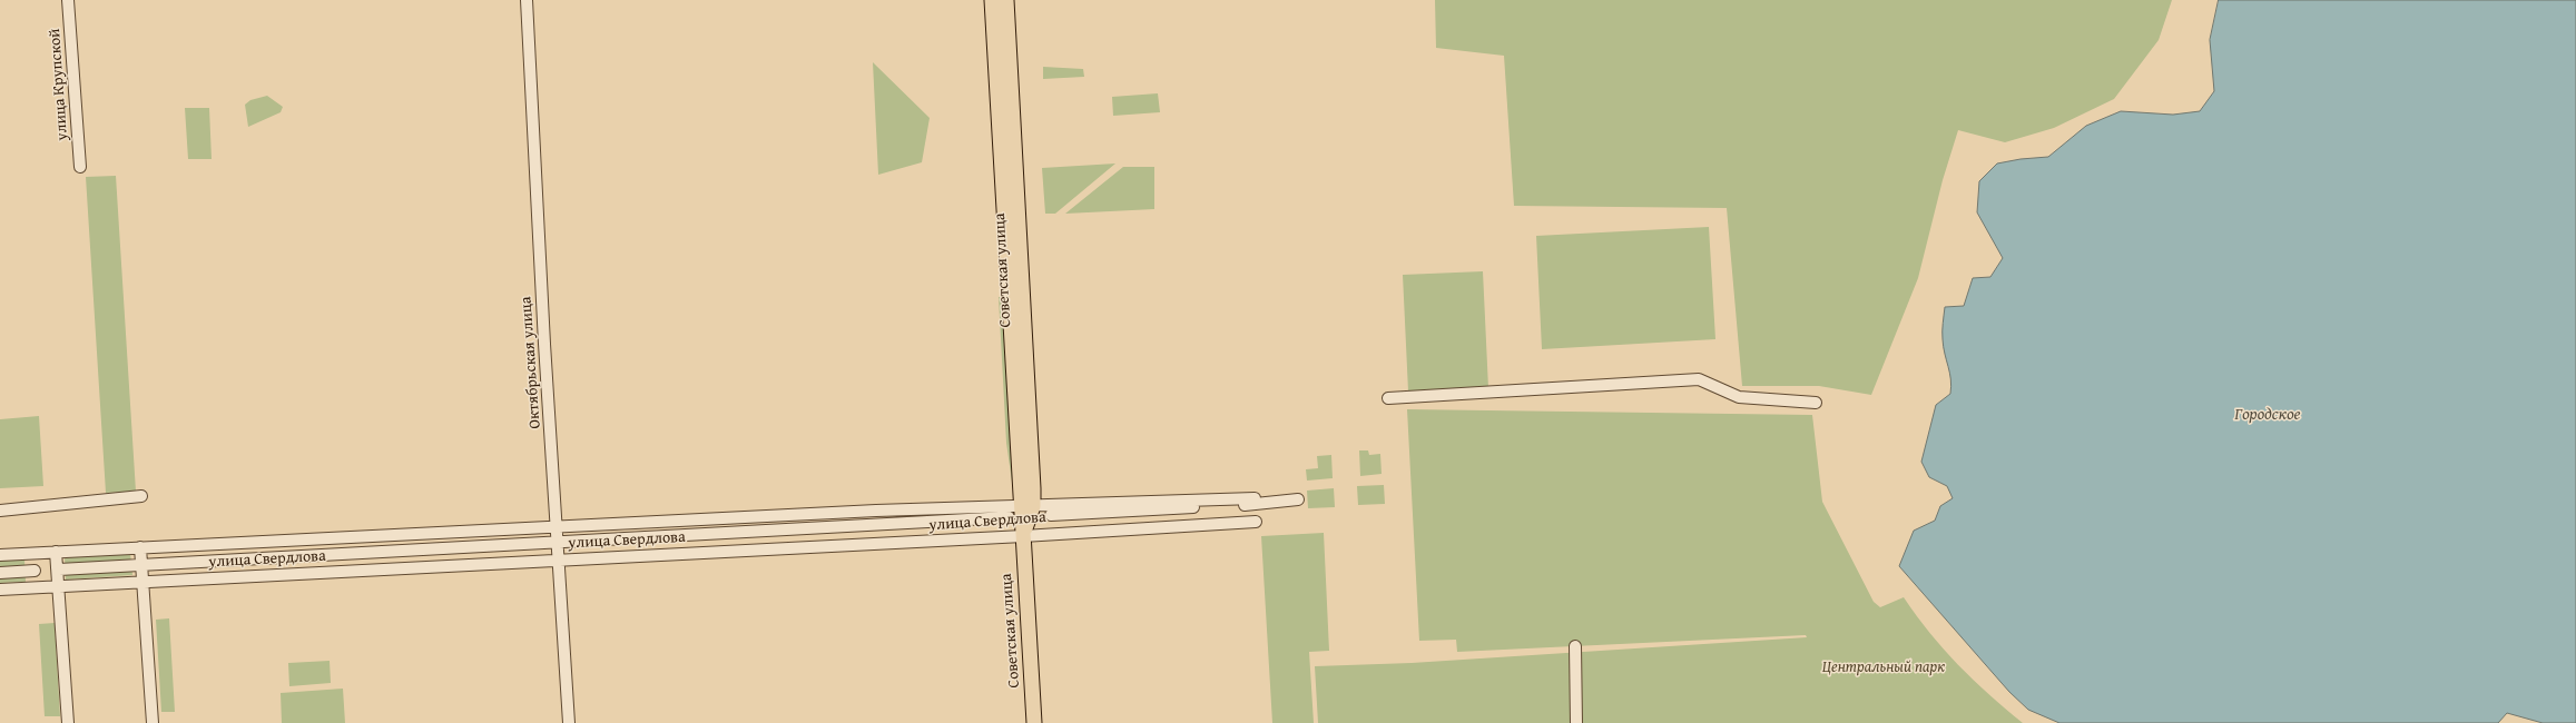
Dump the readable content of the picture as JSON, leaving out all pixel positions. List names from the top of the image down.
{
  "streets": {
    "main road": ["Советская улица"],
    "street": ["улица Крупской", "Октябрьская улица", "улица Свердлова"]
  },
  "crossings": [
    ["Советская улица", "улица Свердлова"],
    ["Октябрьская улица", "улица Свердлова"]
  ],
  "water": ["Городское"],
  "parks": ["Центральный парк"]
}
